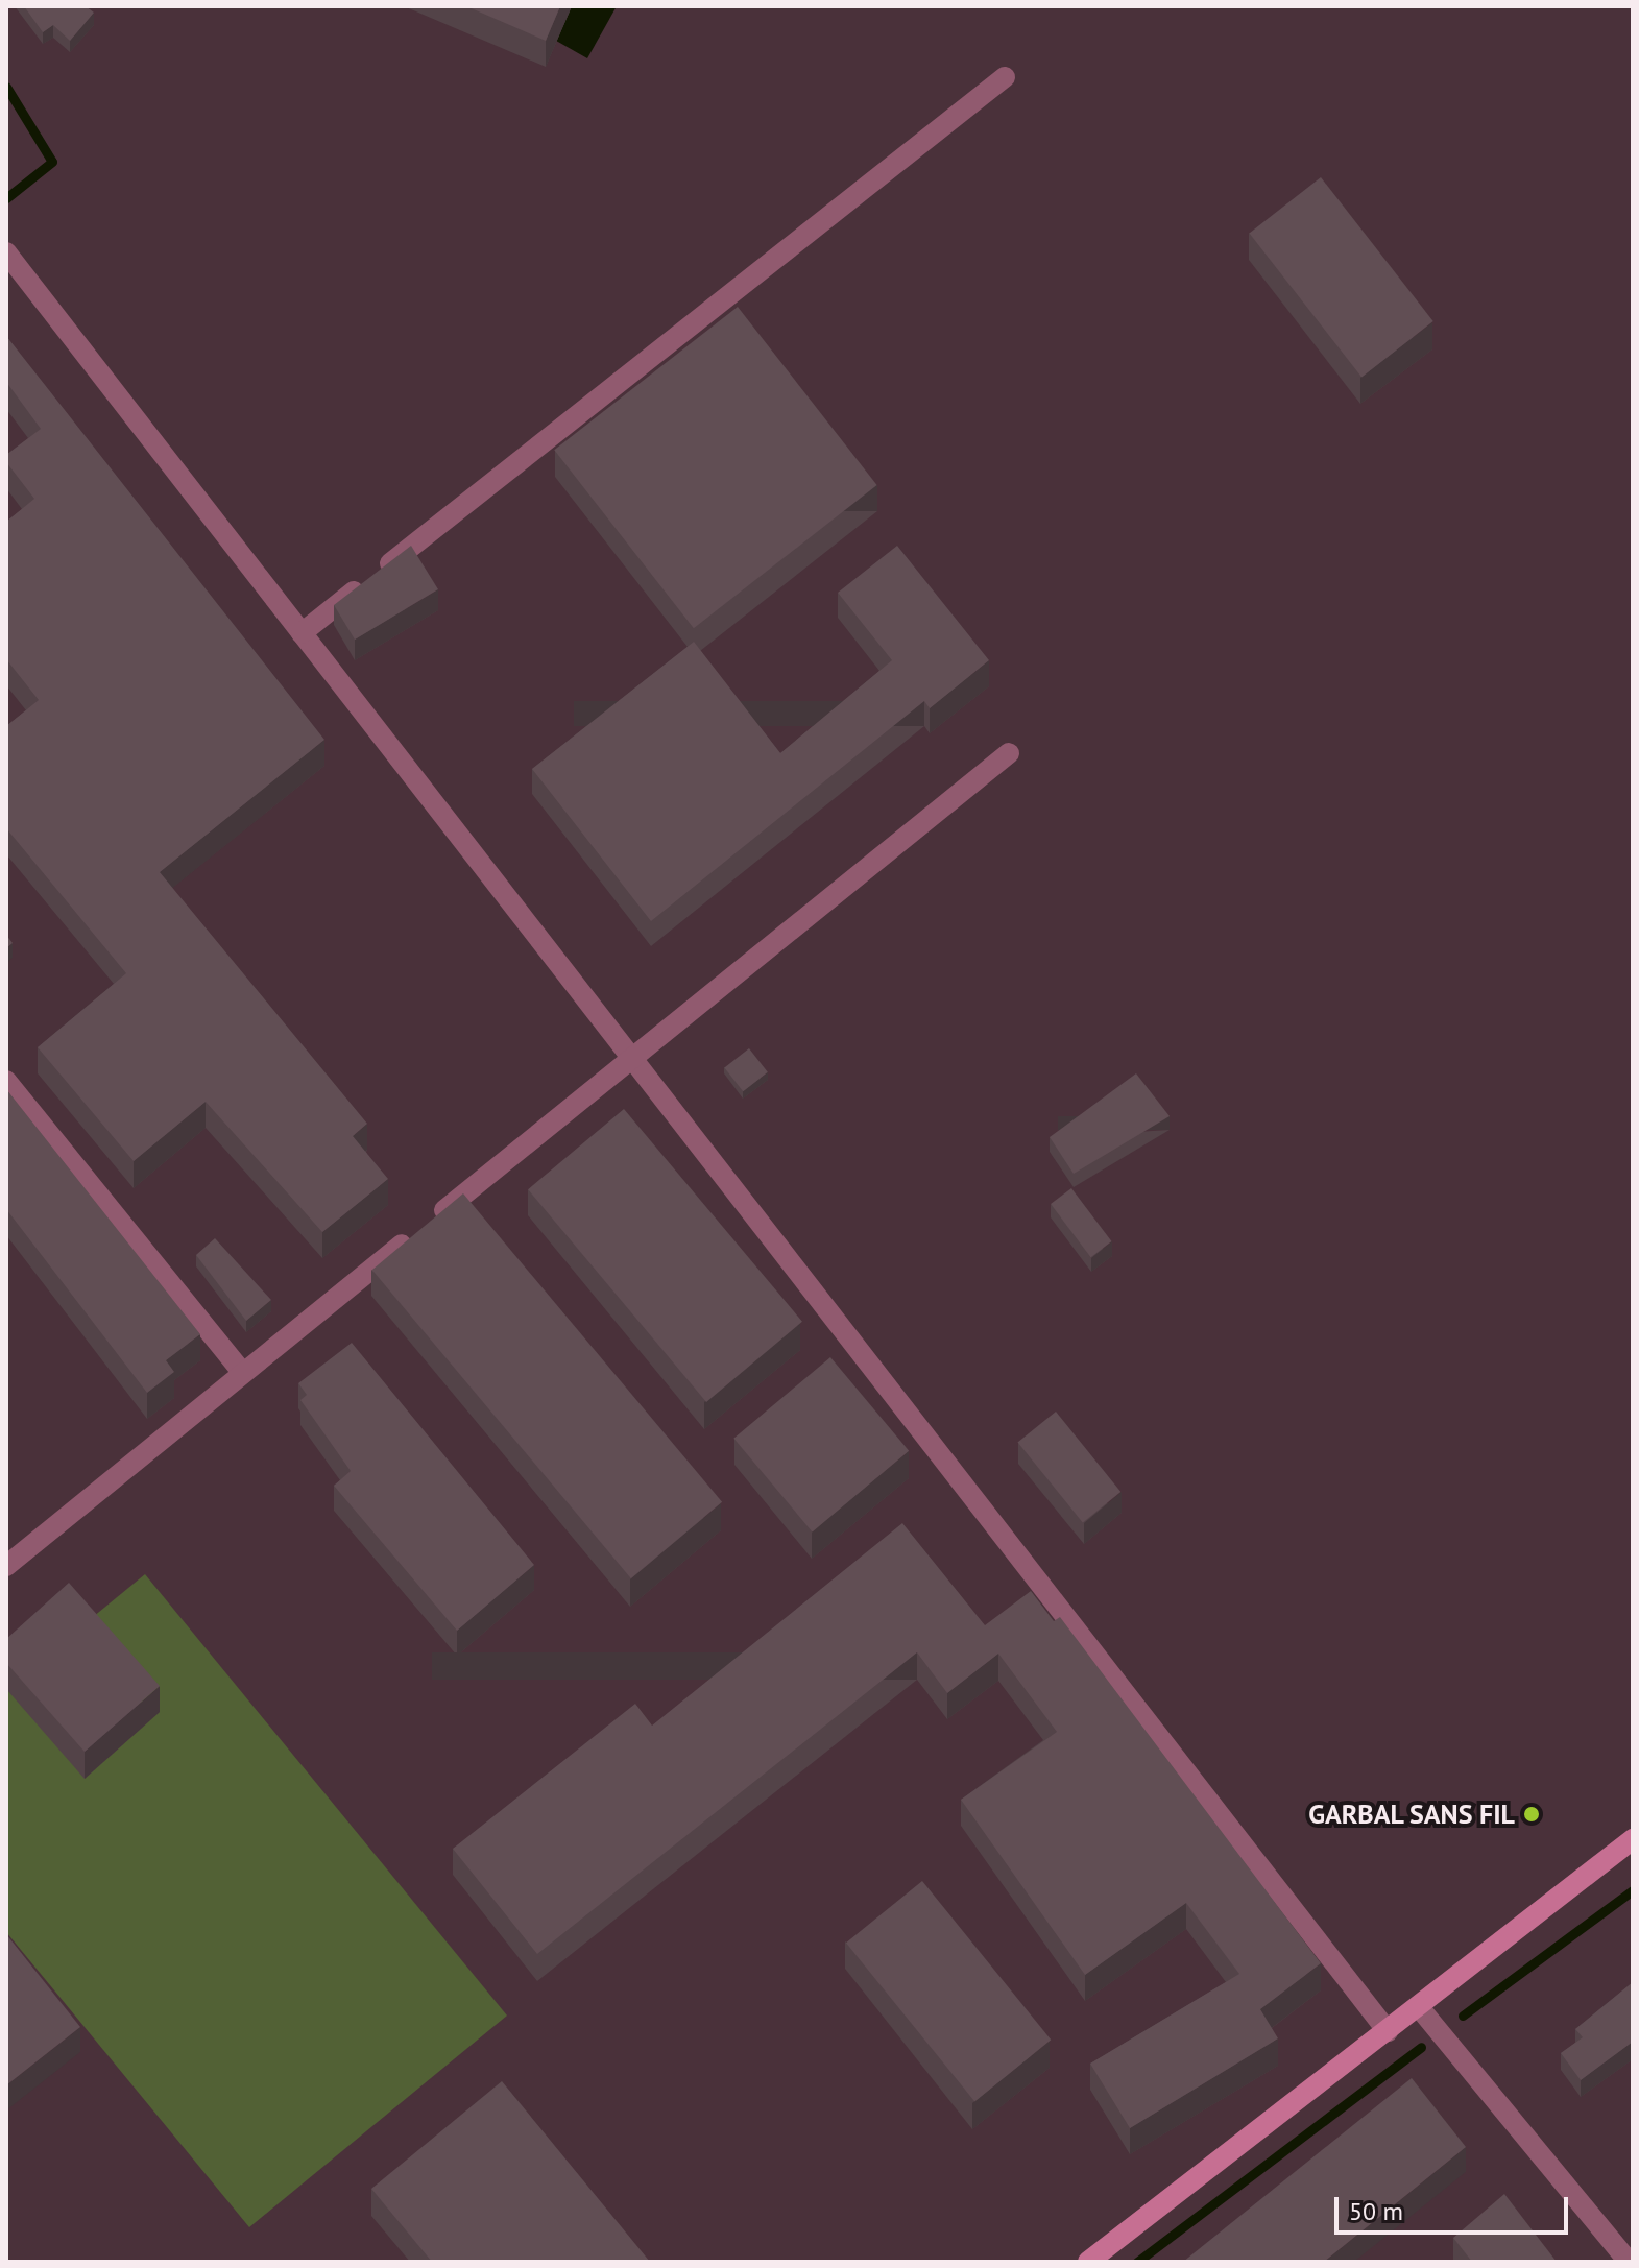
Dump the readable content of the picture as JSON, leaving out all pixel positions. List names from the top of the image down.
{
  "places": ["GARBAL SANS FIL"],
  "scale_bar": "50 m"
}
